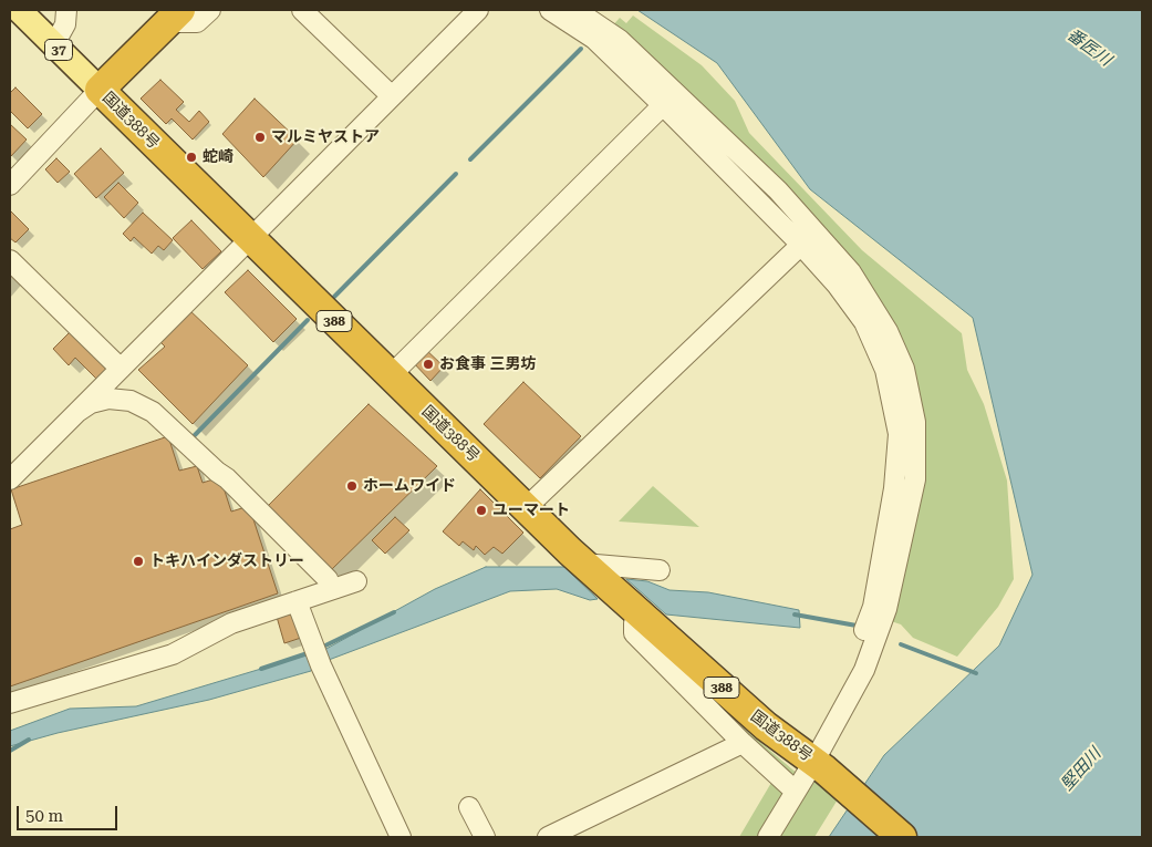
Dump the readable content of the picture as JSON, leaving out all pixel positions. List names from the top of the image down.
{
  "streets": {
    "highway": ["国道388号", "388"],
    "main road": ["37"]
  },
  "crossings": [
    ["37", "国道388号"]
  ],
  "water": ["番匠川", "堅田川"],
  "places": [
    "マルミヤストア",
    "蛇崎",
    "お食事 三男坊",
    "ホームワイド",
    "ユーマート",
    "トキハインダストリー"
  ],
  "scale_bar": "50 m"
}
